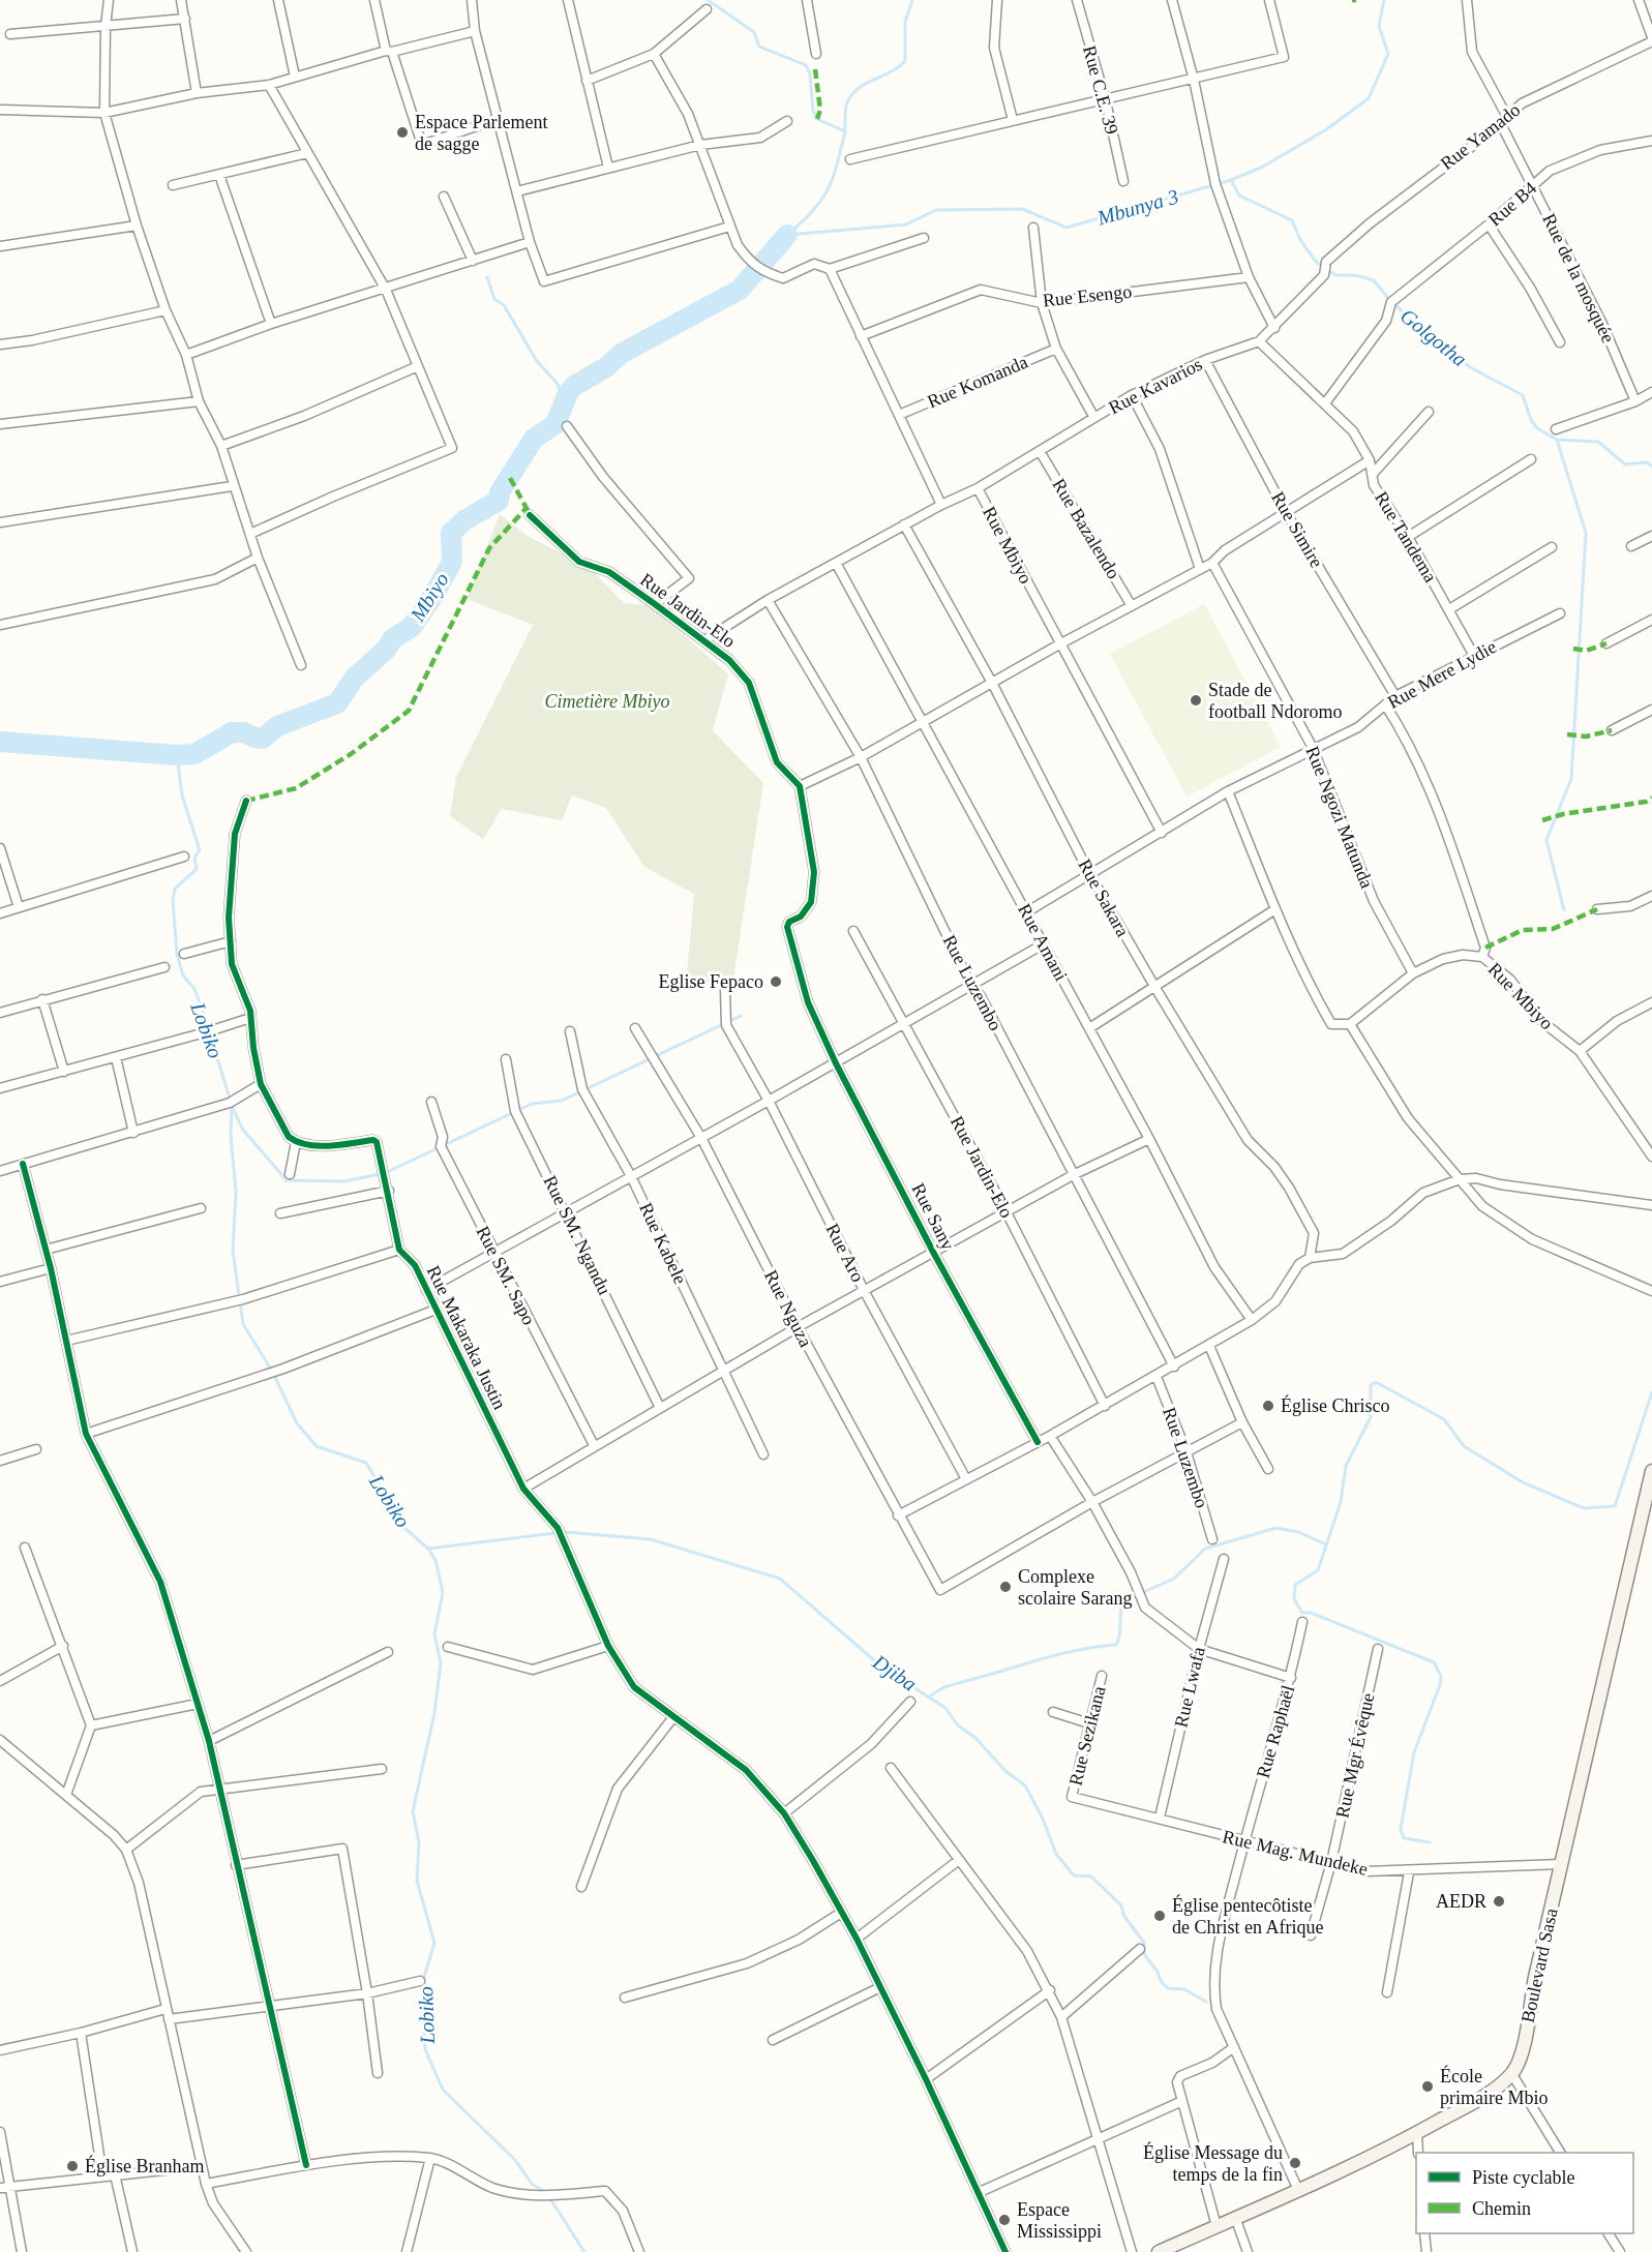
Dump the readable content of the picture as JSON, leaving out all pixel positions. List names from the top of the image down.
{
  "streets": {
    "street": [
      "Rue C.E. 39",
      "Rue Yamado",
      "Rue B4",
      "Rue de la mosquée",
      "Rue Esengo",
      "Rue Komanda",
      "Rue Kavarios",
      "Rue Bazalendo",
      "Rue Simire",
      "Rue Tandema",
      "Rue Mbiyo",
      "Rue Jardin-Elo",
      "Rue Mere Lydie",
      "Rue Ngozi Matunda",
      "Rue Sakara",
      "Rue Amani",
      "Rue Luzembo",
      "Rue Sany",
      "Rue SM. Ngandu",
      "Rue Kabele",
      "Rue Aro",
      "Rue SM. Sapo",
      "Rue Nguza",
      "Rue Makaraka Justin",
      "Rue Lwafa",
      "Rue Raphaël",
      "Rue Sezikana",
      "Rue Mgr Évêque",
      "Rue Mag. Mundeke",
      "Boulevard Sasa"
    ]
  },
  "crossings": [
    ["Rue Yamado", "Rue de la mosquée"],
    ["Rue Yamado", "Rue Kavarios"],
    ["Rue B4", "Rue de la mosquée"],
    ["Rue B4", "Rue Tandema"],
    ["Rue Kavarios", "Rue Bazalendo"],
    ["Rue Kavarios", "Rue Simire"],
    ["Rue Kavarios", "Rue Tandema"],
    ["Rue Kavarios", "Rue Mbiyo"],
    ["Rue Simire", "Rue Mere Lydie"],
    ["Rue Tandema", "Rue Mere Lydie"],
    ["Rue Mbiyo", "Rue Jardin-Elo"],
    ["Rue Mbiyo", "Rue Mere Lydie"],
    ["Rue Mbiyo", "Rue Ngozi Matunda"],
    ["Rue Mbiyo", "Rue Sakara"],
    ["Rue Mbiyo", "Rue Amani"],
    ["Rue Mbiyo", "Rue Luzembo"],
    ["Rue Jardin-Elo", "Rue Sany"],
    ["Rue Mere Lydie", "Rue Ngozi Matunda"],
    ["Rue Mere Lydie", "Rue Sakara"],
    ["Rue Mere Lydie", "Rue Amani"],
    ["Rue Lwafa", "Rue Mag. Mundeke"],
    ["Rue Raphaël", "Rue Mag. Mundeke"],
    ["Rue Raphaël", "Boulevard Sasa"],
    ["Rue Sezikana", "Rue Mag. Mundeke"],
    ["Rue Mgr Évêque", "Rue Mag. Mundeke"],
    ["Rue Mag. Mundeke", "Boulevard Sasa"]
  ],
  "water": [
    "Mbunya 3",
    "Golgotha",
    "Mbiyo",
    "Lobiko",
    "Djiba"
  ],
  "parks": ["Cimetière Mbiyo"],
  "places": [
    "Espace Parlement de sagge",
    "Stade de football Ndoromo",
    "Eglise Fepaco",
    "Église Chrisco",
    "Complexe scolaire Sarang",
    "AEDR",
    "Église pentecôtiste de Christ en Afrique",
    "École primaire Mbio",
    "Église Message du temps de la fin",
    "Église Branham",
    "Espace Mississippi"
  ],
  "legend": ["Piste cyclable", "Chemin"]
}
